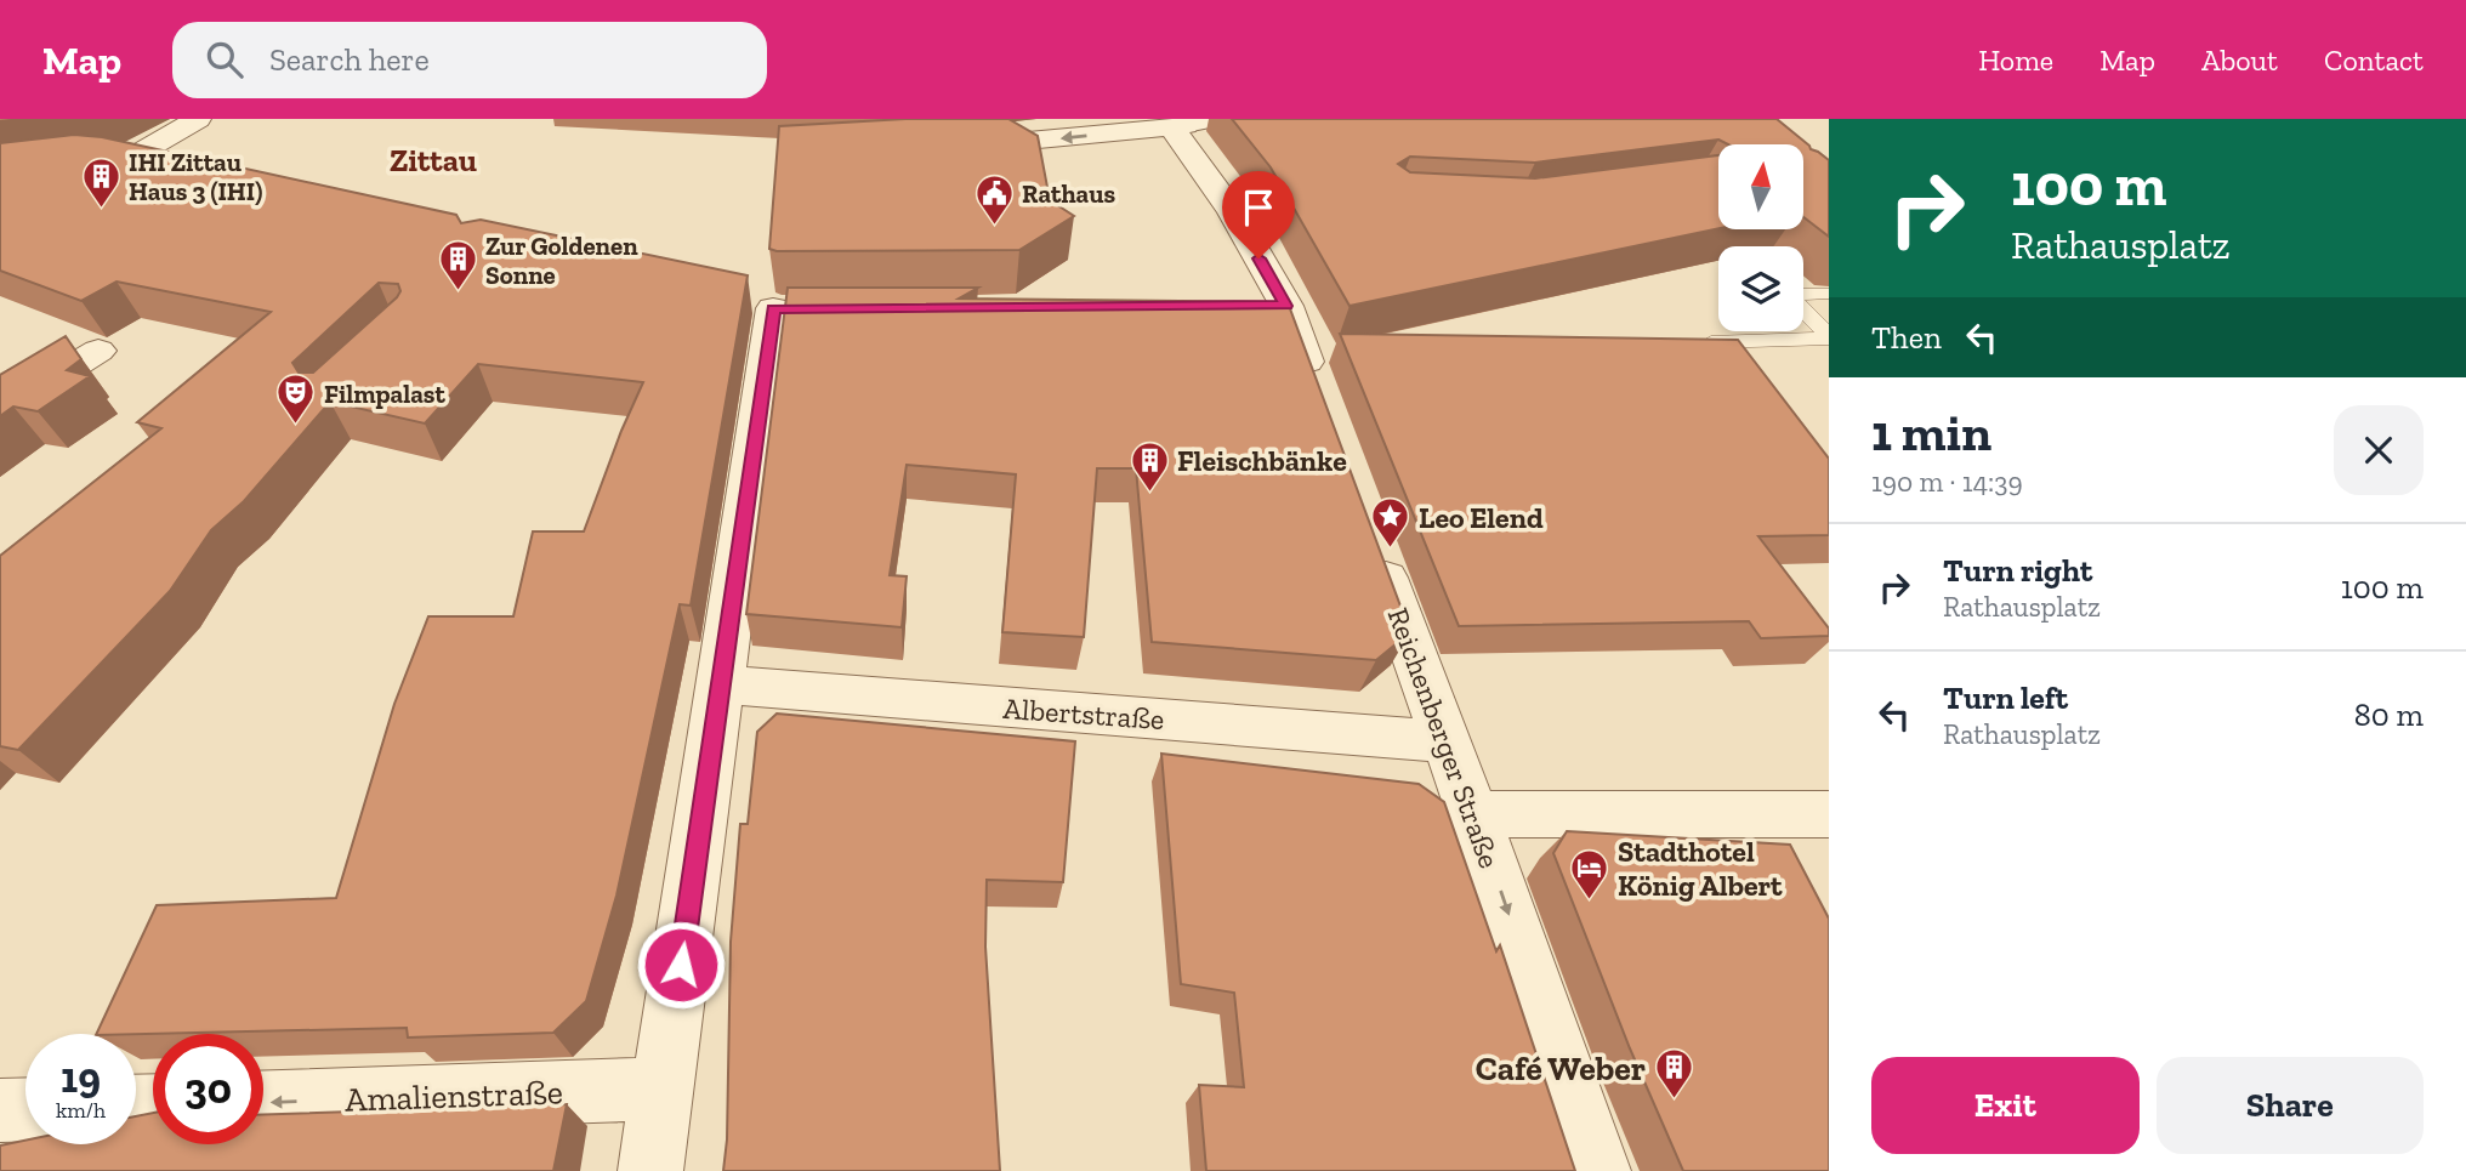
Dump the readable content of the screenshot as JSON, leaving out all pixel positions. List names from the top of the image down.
{
  "streets": {
    "street": ["Albertstraße", "Reichenberger Straße", "Amalienstraße"]
  },
  "crossings": [
    ["Albertstraße", "Reichenberger Straße"]
  ],
  "one_way": ["Reichenberger Straße", "Amalienstraße"],
  "districts": ["Zittau"],
  "places": {
    "building": [
      "IHI Zittau Haus 3 (IHI)",
      "Zur Goldenen Sonne",
      "Fleischbänke",
      "Café Weber"
    ],
    "public building": ["Rathaus"],
    "theatre": ["Filmpalast"],
    "place": ["Leo Elend"],
    "hotel": ["Stadthotel König Albert"]
  },
  "north": "top",
  "page": {
    "header": "Map",
    "search": "Search here",
    "nav": [
      "Home",
      "Map",
      "About",
      "Contact"
    ],
    "turn": ["100 m", "Rathausplatz"],
    "then": "Then",
    "heading": ["1 min", "190 m · 14:39"],
    "list": [
      {
        "name": "Turn right",
        "note": "Rathausplatz",
        "value": "100 m"
      },
      {
        "name": "Turn left",
        "note": "Rathausplatz",
        "value": "80 m"
      }
    ],
    "speed": "19 km/h",
    "limit": "30",
    "buttons": ["Exit", "Share"]
  }
}
